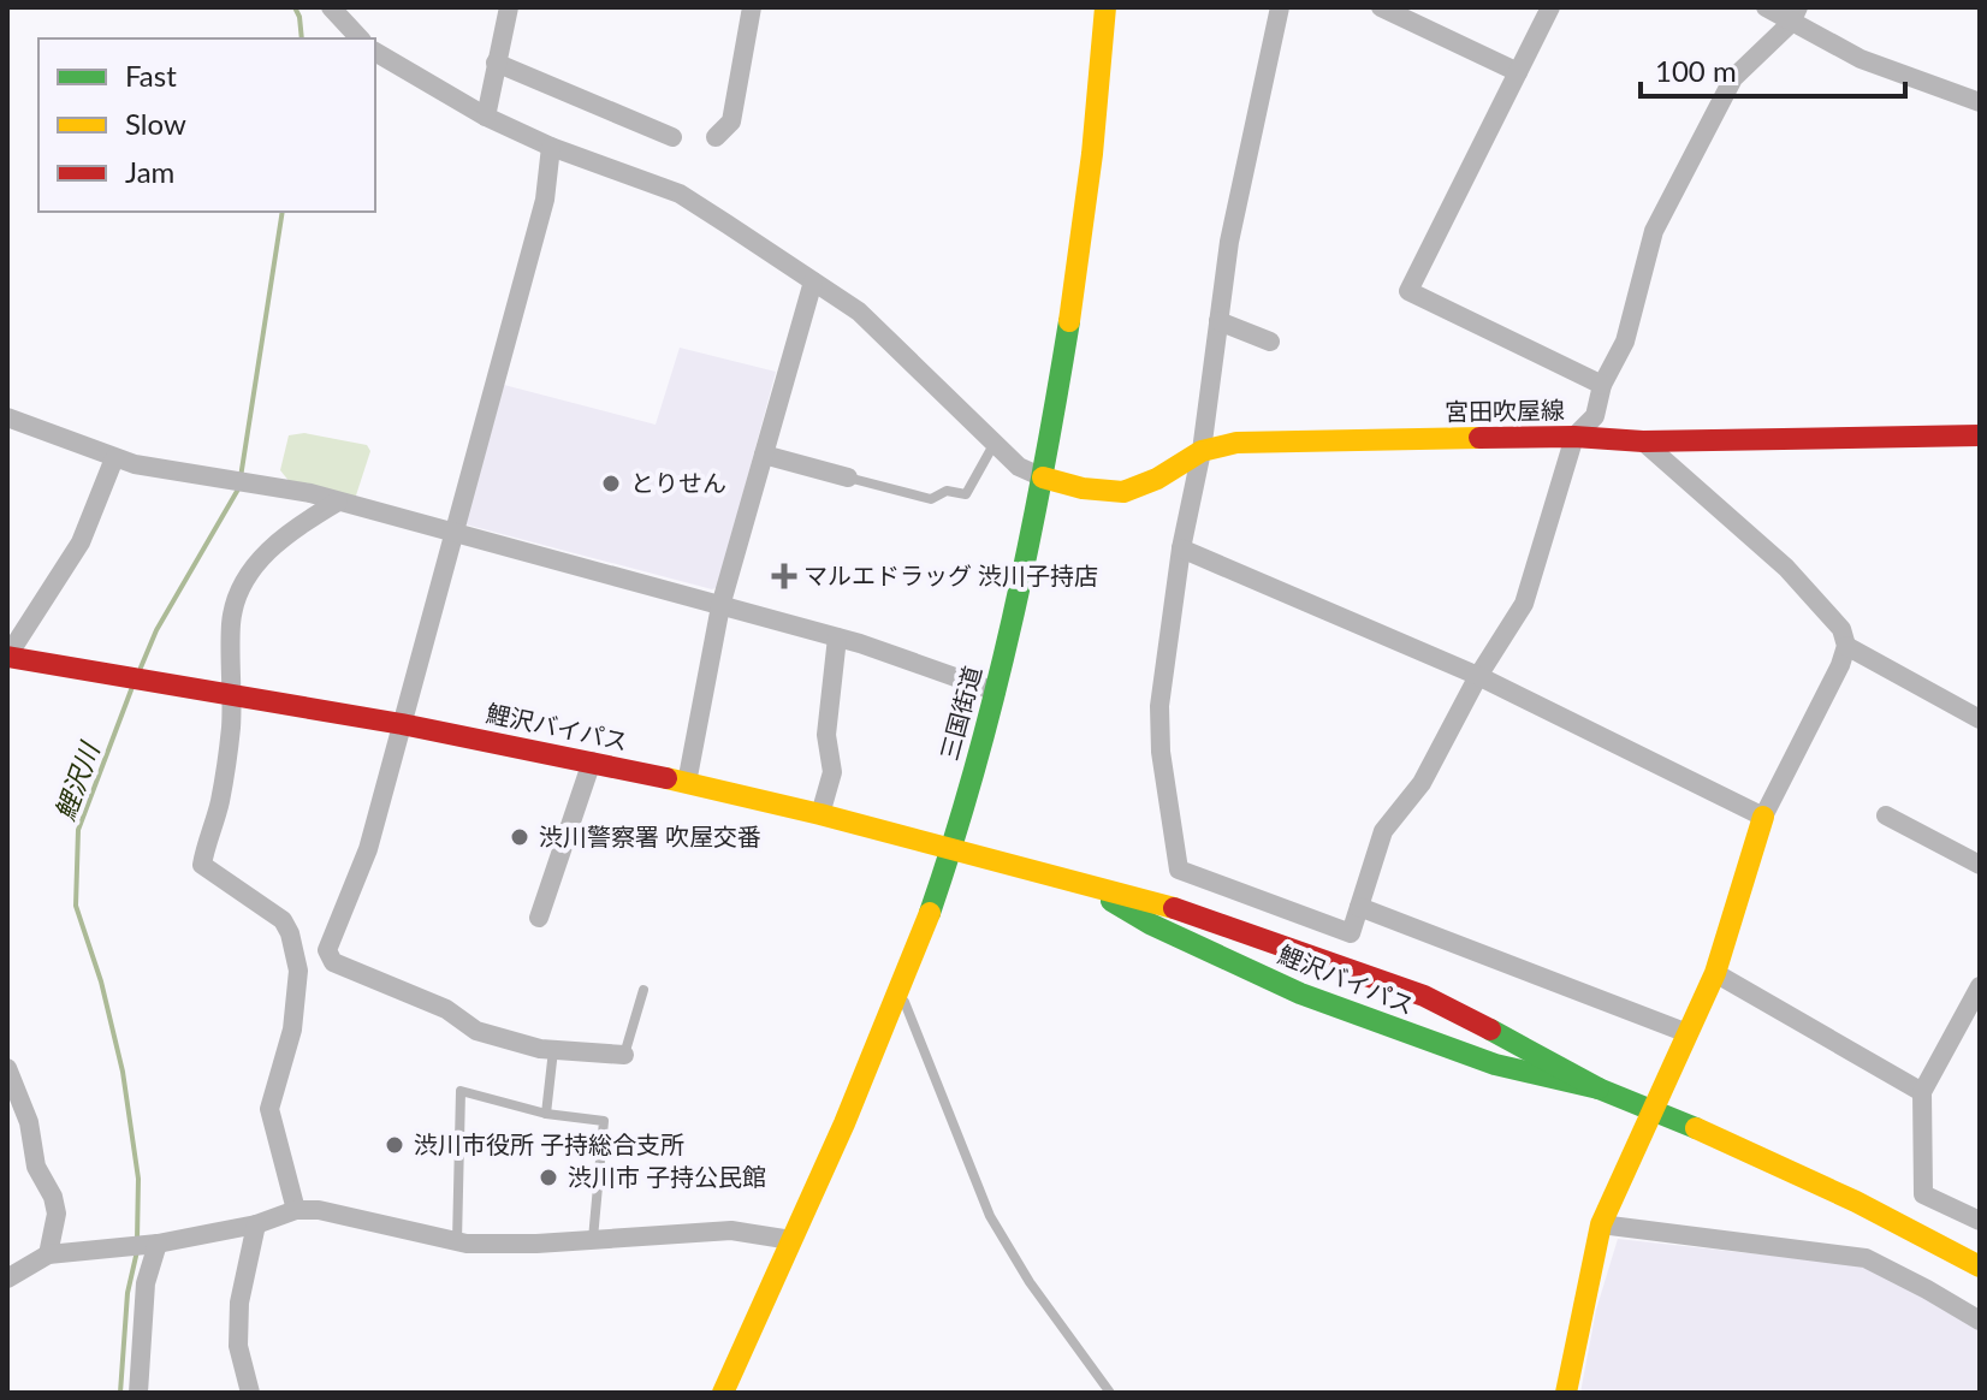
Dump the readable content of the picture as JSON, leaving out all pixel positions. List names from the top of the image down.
{
  "streets": {
    "main road": ["宮田吹屋線", "三国街道", "鯉沢バイパス"]
  },
  "crossings": [
    ["宮田吹屋線", "三国街道"],
    ["三国街道", "鯉沢バイパス"]
  ],
  "water": ["鯉沢川"],
  "places": {
    "other": [
      "とりせん",
      "渋川警察署 吹屋交番",
      "渋川市役所 子持総合支所",
      "渋川市 子持公民館"
    ],
    "health": ["マルエドラッグ 渋川子持店"]
  },
  "legend": ["Fast", "Slow", "Jam"],
  "scale_bar": "100 m"
}
